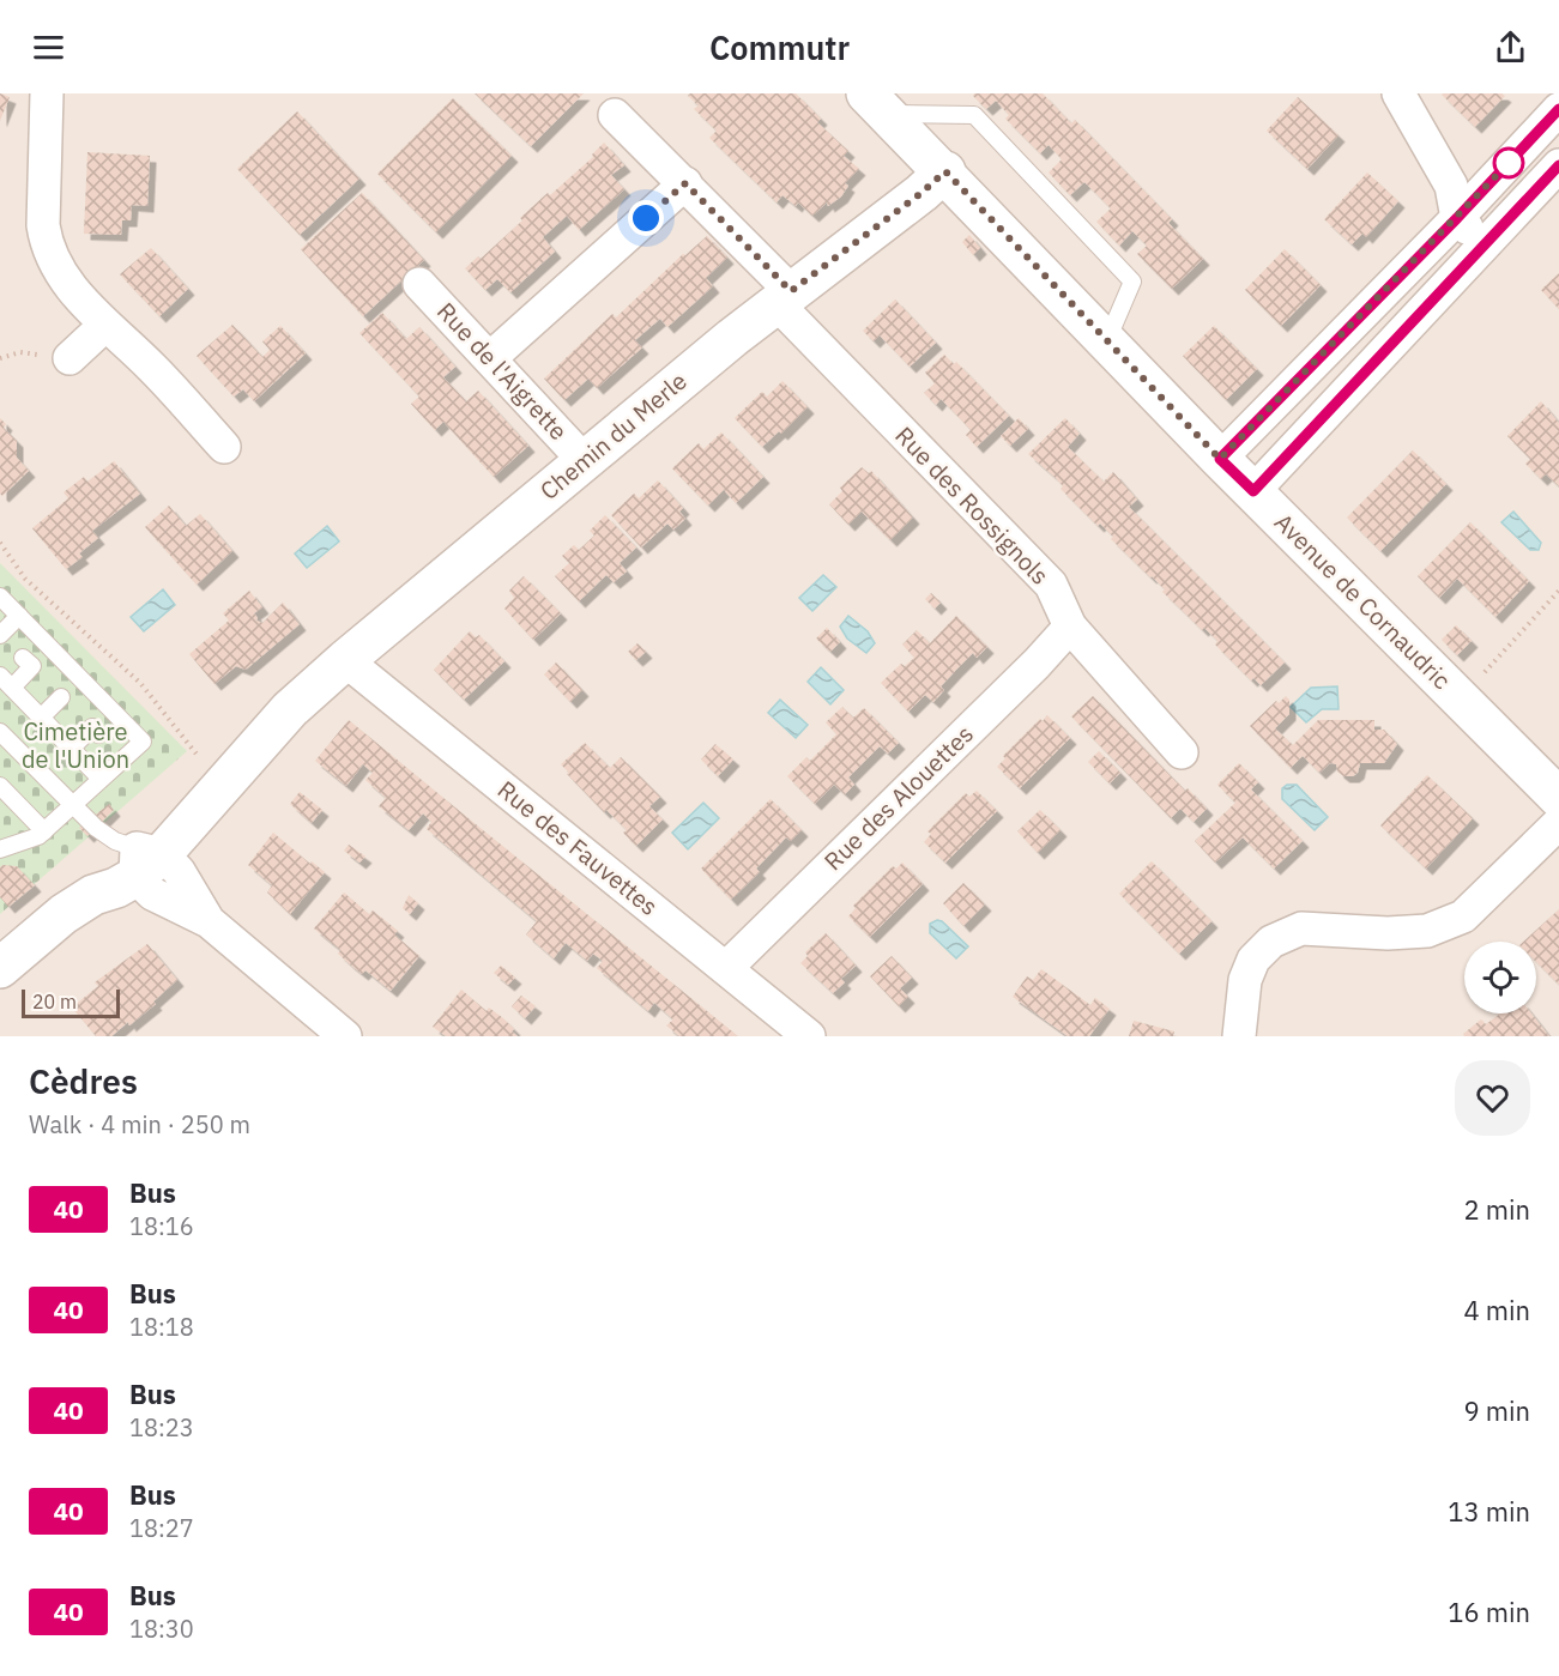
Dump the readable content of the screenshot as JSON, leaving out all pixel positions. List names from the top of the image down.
{
  "streets": {
    "street": [
      "Rue de l'Aigrette",
      "Chemin du Merle",
      "Rue des Rossignols",
      "Avenue de Cornaudric",
      "Rue des Alouettes",
      "Rue des Fauvettes"
    ]
  },
  "crossings": [
    ["Rue de l'Aigrette", "Chemin du Merle"],
    ["Chemin du Merle", "Rue des Rossignols"],
    ["Chemin du Merle", "Avenue de Cornaudric"],
    ["Chemin du Merle", "Rue des Fauvettes"],
    ["Rue des Rossignols", "Rue des Alouettes"],
    ["Rue des Alouettes", "Rue des Fauvettes"]
  ],
  "parks": ["Cimetière de l'Union"],
  "lines": ["bus line 40"],
  "scale_bar": "20 m",
  "page": {
    "header": "Commutr",
    "scale": "20 m",
    "heading": ["Cèdres", "Walk · 4 min · 250 m"],
    "list": [
      {
        "mark": "40",
        "name": "Bus",
        "note": "18:16",
        "value": "2 min"
      },
      {
        "mark": "40",
        "name": "Bus",
        "note": "18:18",
        "value": "4 min"
      },
      {
        "mark": "40",
        "name": "Bus",
        "note": "18:23",
        "value": "9 min"
      },
      {
        "mark": "40",
        "name": "Bus",
        "note": "18:27",
        "value": "13 min"
      },
      {
        "mark": "40",
        "name": "Bus",
        "note": "18:30",
        "value": "16 min"
      }
    ]
  }
}
